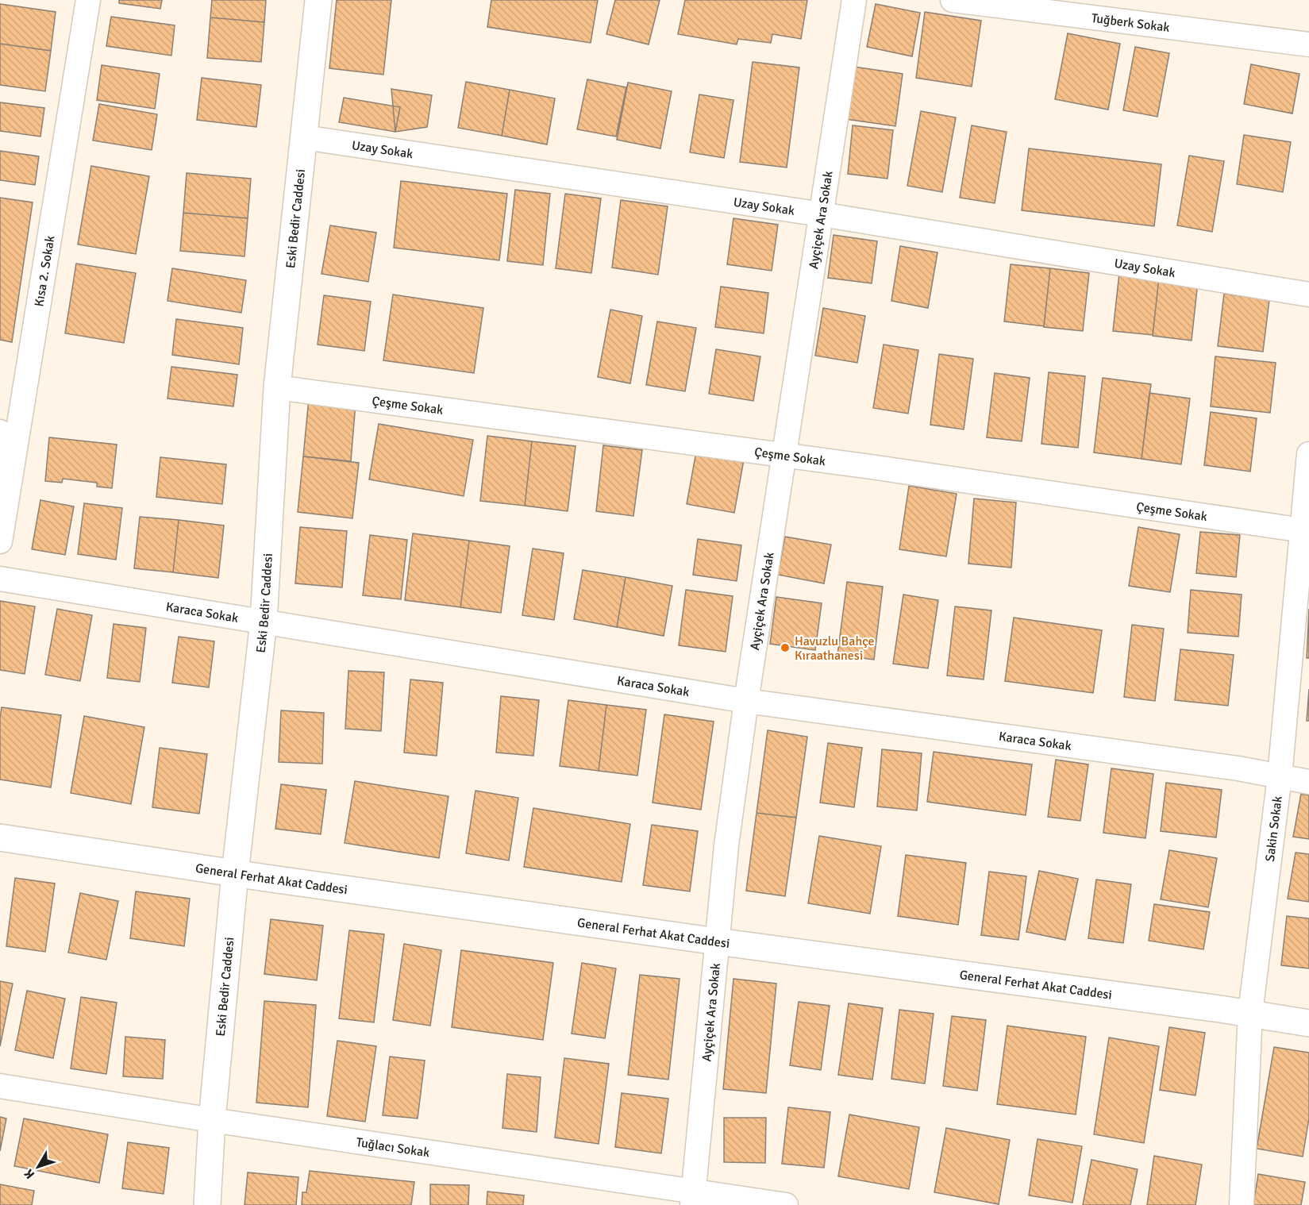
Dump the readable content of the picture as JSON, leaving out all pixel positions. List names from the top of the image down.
{
  "streets": {
    "street": [
      "Tuğberk Sokak",
      "Uzay Sokak",
      "Eski Bedir Caddesi",
      "Ayçiçek Ara Sokak",
      "Kısa 2. Sokak",
      "Çeşme Sokak",
      "Karaca Sokak",
      "Sakin Sokak",
      "General Ferhat Akat Caddesi",
      "Tuğlacı Sokak"
    ]
  },
  "crossings": [
    ["Uzay Sokak", "Eski Bedir Caddesi"],
    ["Uzay Sokak", "Ayçiçek Ara Sokak"],
    ["Eski Bedir Caddesi", "Çeşme Sokak"],
    ["Eski Bedir Caddesi", "Karaca Sokak"],
    ["Eski Bedir Caddesi", "General Ferhat Akat Caddesi"],
    ["Eski Bedir Caddesi", "Tuğlacı Sokak"],
    ["Ayçiçek Ara Sokak", "Çeşme Sokak"],
    ["Ayçiçek Ara Sokak", "Karaca Sokak"],
    ["Ayçiçek Ara Sokak", "General Ferhat Akat Caddesi"],
    ["Ayçiçek Ara Sokak", "Tuğlacı Sokak"],
    ["Çeşme Sokak", "Sakin Sokak"],
    ["Karaca Sokak", "Sakin Sokak"],
    ["Sakin Sokak", "General Ferhat Akat Caddesi"]
  ],
  "places": ["Havuzlu Bahçe Kıraathanesi"],
  "north": "bottom left"
}
